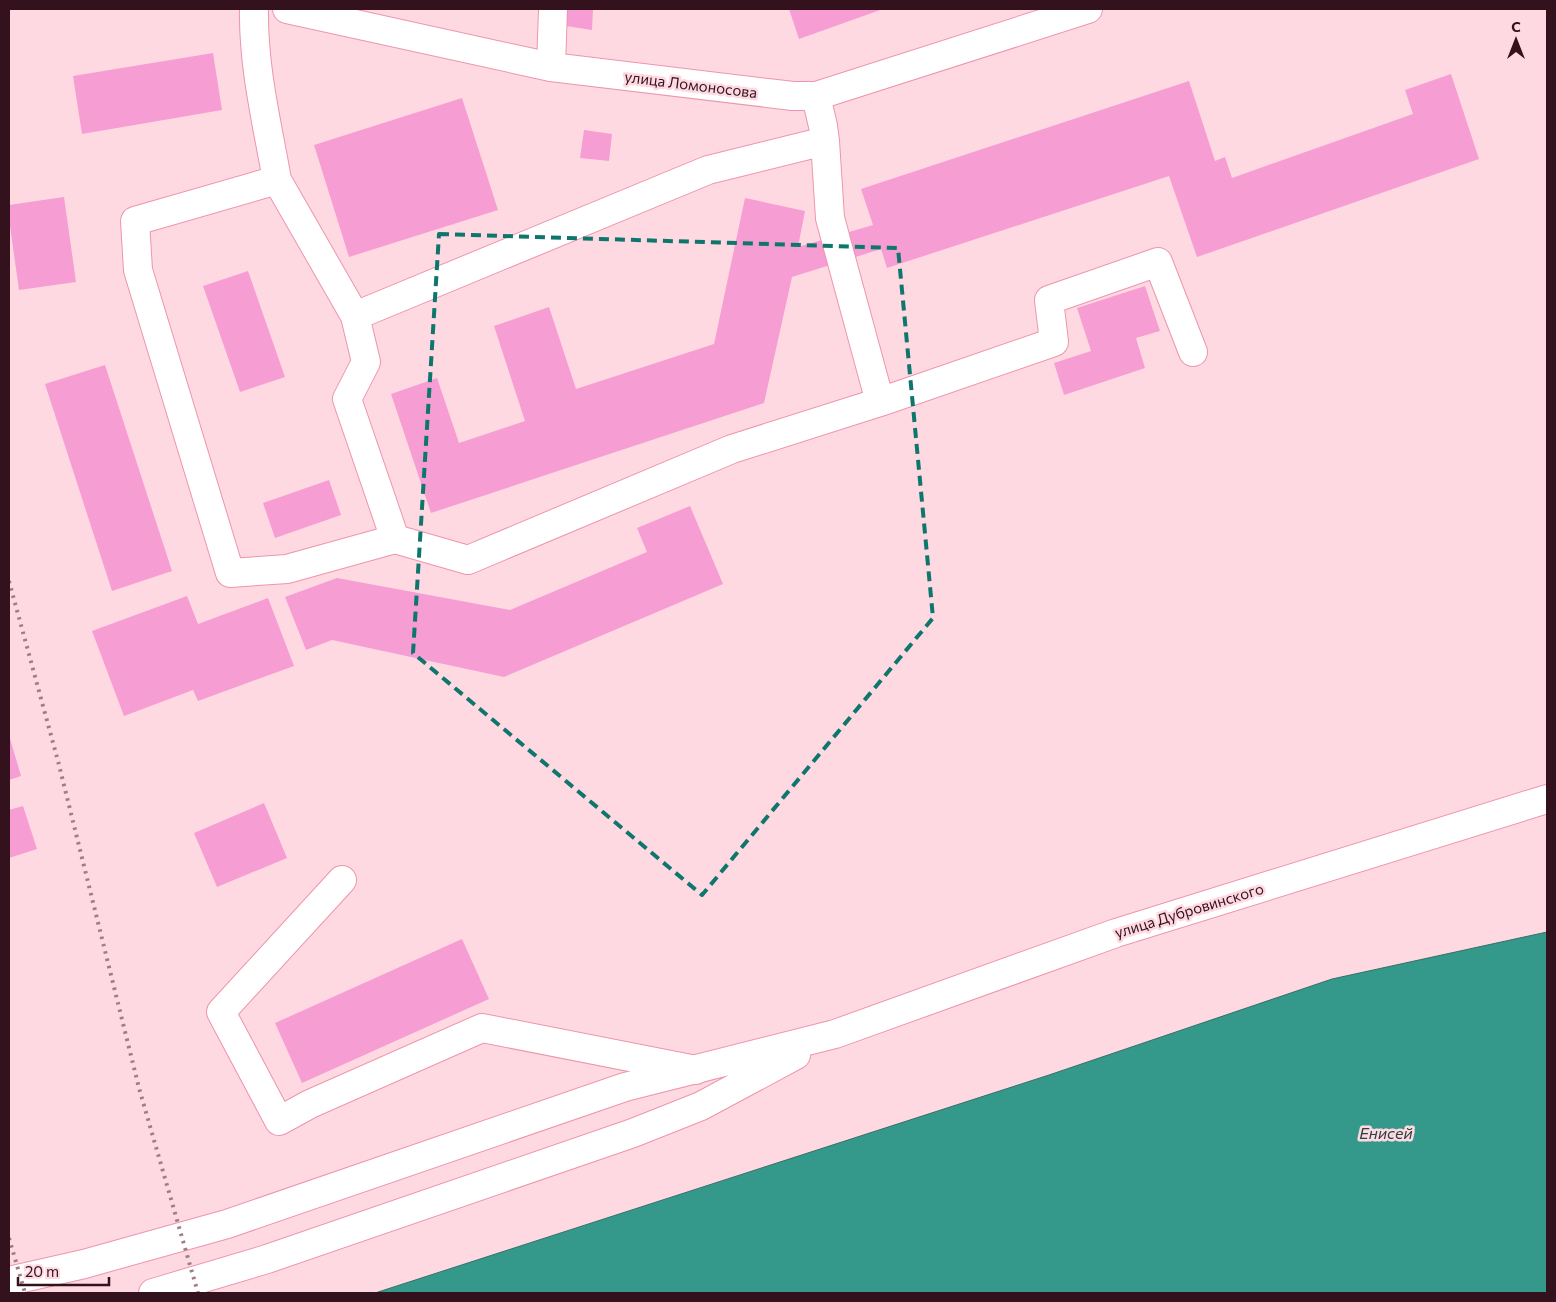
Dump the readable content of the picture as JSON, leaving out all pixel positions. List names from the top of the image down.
{
  "streets": {
    "main road": ["улица Ломоносова", "улица Дубровинского"]
  },
  "water": ["Енисей"],
  "scale_bar": "20 m",
  "north": "top"
}
